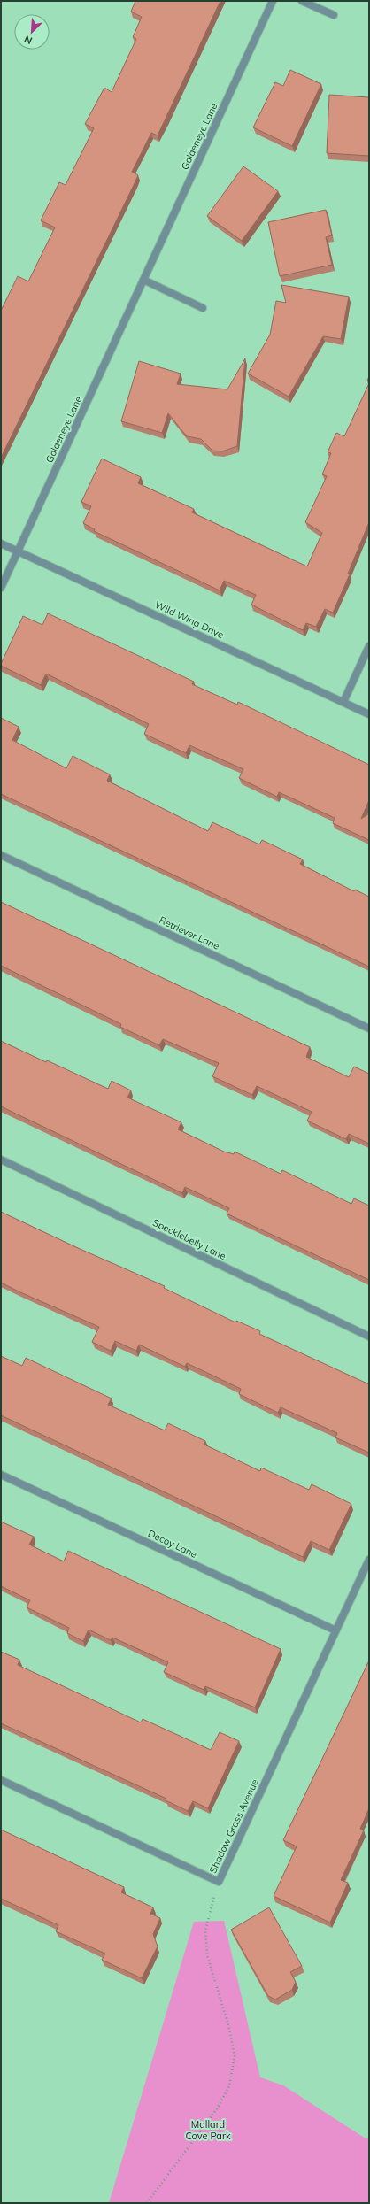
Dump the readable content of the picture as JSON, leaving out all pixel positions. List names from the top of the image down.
{
  "streets": {
    "street": [
      "Goldeneye Lane",
      "Wild Wing Drive",
      "Retriever Lane",
      "Specklebelly Lane",
      "Decoy Lane",
      "Shadow Grass Avenue"
    ]
  },
  "crossings": [
    ["Goldeneye Lane", "Wild Wing Drive"],
    ["Decoy Lane", "Shadow Grass Avenue"]
  ],
  "parks": ["Mallard Cove Park"],
  "north": "bottom left"
}
